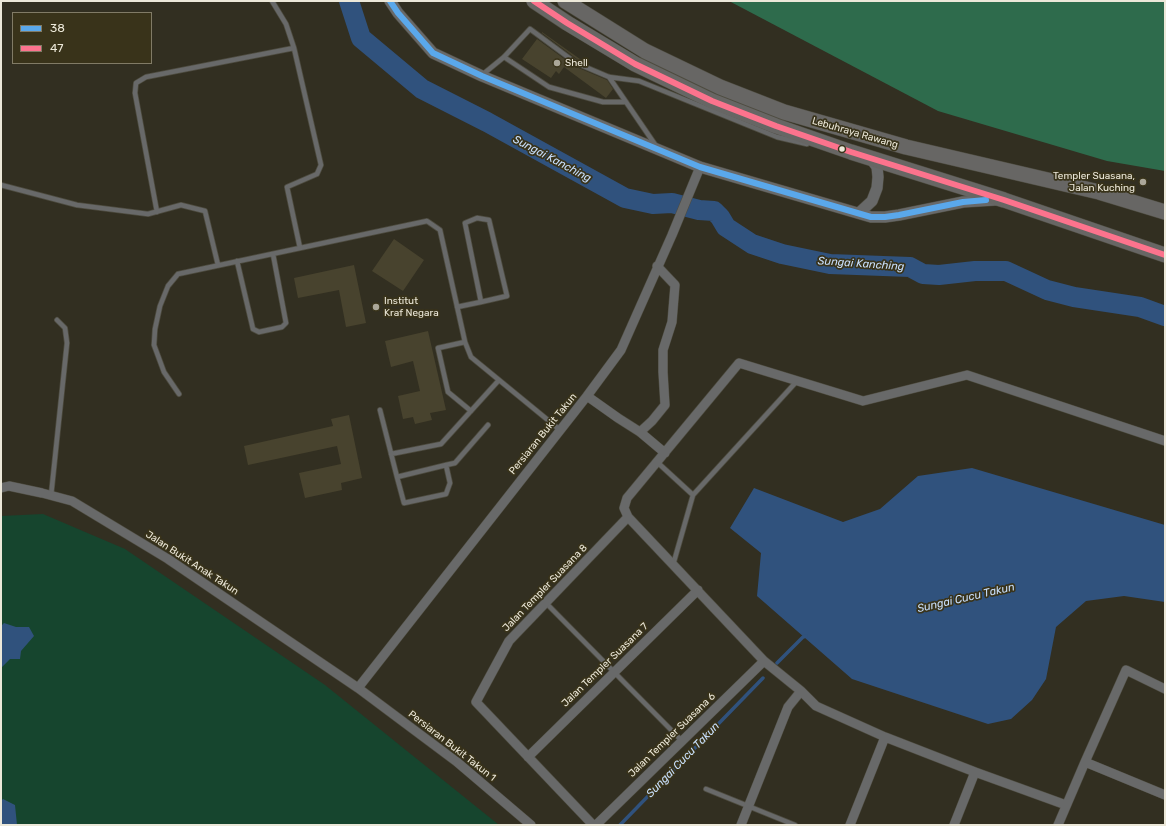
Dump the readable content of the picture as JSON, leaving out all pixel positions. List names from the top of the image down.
{
  "streets": {
    "highway": ["Lebuhraya Rawang"],
    "street": [
      "Persiaran Bukit Takun",
      "Jalan Bukit Anak Takun",
      "Jalan Templer Suasana 8",
      "Jalan Templer Suasana 7",
      "Jalan Templer Suasana 6",
      "Persiaran Bukit Takun 1"
    ]
  },
  "crossings": [
    ["Persiaran Bukit Takun", "Jalan Bukit Anak Takun"],
    ["Persiaran Bukit Takun", "Persiaran Bukit Takun 1"],
    ["Jalan Bukit Anak Takun", "Persiaran Bukit Takun 1"],
    ["Jalan Templer Suasana 8", "Jalan Templer Suasana 7"]
  ],
  "water": ["Sungai Kanching", "Sungai Cucu Takun"],
  "places": ["Shell", "Templer Suasana, Jalan Kuching", "Institut Kraf Negara"],
  "lines": ["transit line 38", "transit line 47"],
  "legend": ["38", "47"]
}
